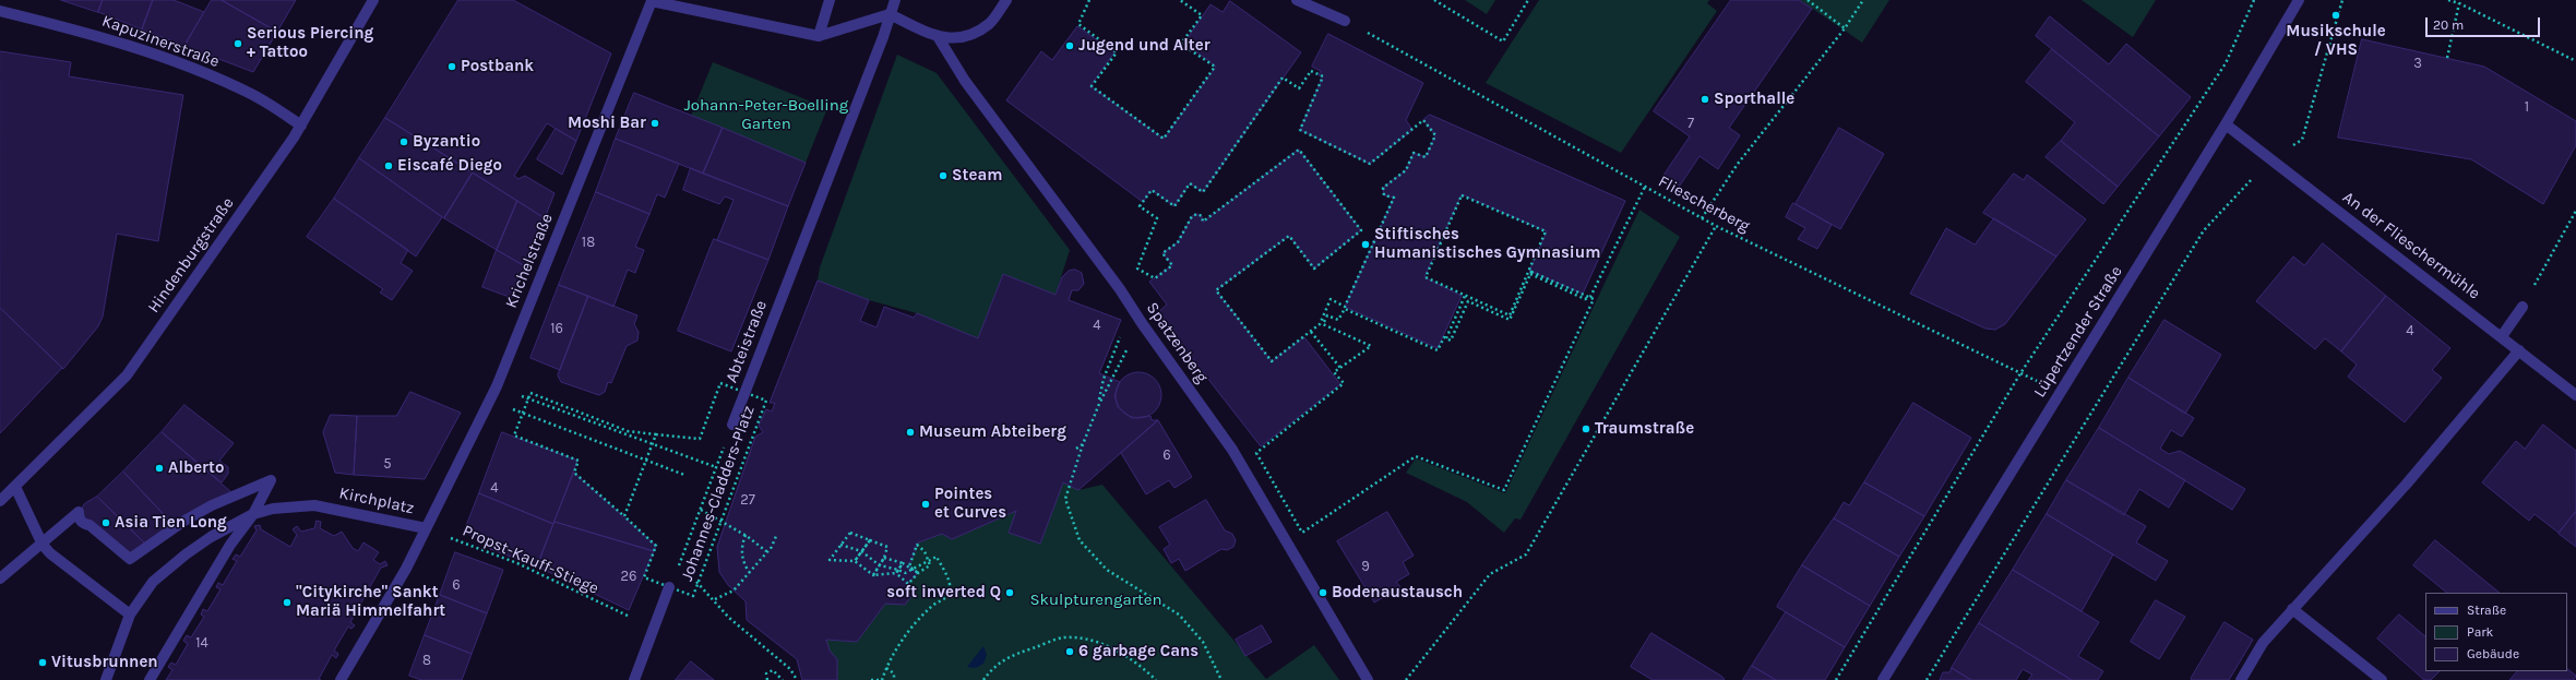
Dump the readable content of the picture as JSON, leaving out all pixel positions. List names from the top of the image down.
{
  "streets": {
    "street": [
      "Kapuzinerstraße",
      "An der Flieschermühle",
      "Hindenburgstraße",
      "Krichelstraße",
      "Lüpertzender Straße",
      "Abteistraße",
      "Spatzenberg",
      "Kirchplatz"
    ],
    "path": ["Fliescherberg", "Johannes-Cladders-Platz", "Propst-Kauff-Stiege"]
  },
  "crossings": [
    ["Kapuzinerstraße", "Hindenburgstraße"],
    ["Fliescherberg", "Lüpertzender Straße"],
    ["An der Flieschermühle", "Lüpertzender Straße"],
    ["Krichelstraße", "Abteistraße"],
    ["Krichelstraße", "Kirchplatz"],
    ["Krichelstraße", "Propst-Kauff-Stiege"],
    ["Abteistraße", "Johannes-Cladders-Platz"],
    ["Kirchplatz", "Propst-Kauff-Stiege"]
  ],
  "parks": ["Johann-Peter-Boelling Garten", "Skulpturengarten"],
  "places": [
    "Musikschule / VHS",
    "Serious Piercing + Tattoo",
    "Jugend und Alter",
    "Postbank",
    "Sporthalle",
    "Moshi Bar",
    "Byzantio",
    "Eiscafé Diego",
    "Steam",
    "Stiftisches Humanistisches Gymnasium",
    "Traumstraße",
    "Museum Abteiberg",
    "Alberto",
    "Pointes et Curves",
    "Asia Tien Long",
    "soft inverted Q",
    "Bodenaustausch",
    "\"Citykirche\" Sankt Mariä Himmelfahrt",
    "6 garbage Cans",
    "Vitusbrunnen"
  ],
  "house_numbers": [
    "3",
    "1",
    "7",
    "18",
    "4",
    "16",
    "4",
    "6",
    "5",
    "4",
    "27",
    "9",
    "26",
    "6",
    "14",
    "8"
  ],
  "legend": ["Straße", "Park", "Gebäude"],
  "scale_bar": "20 m"
}
